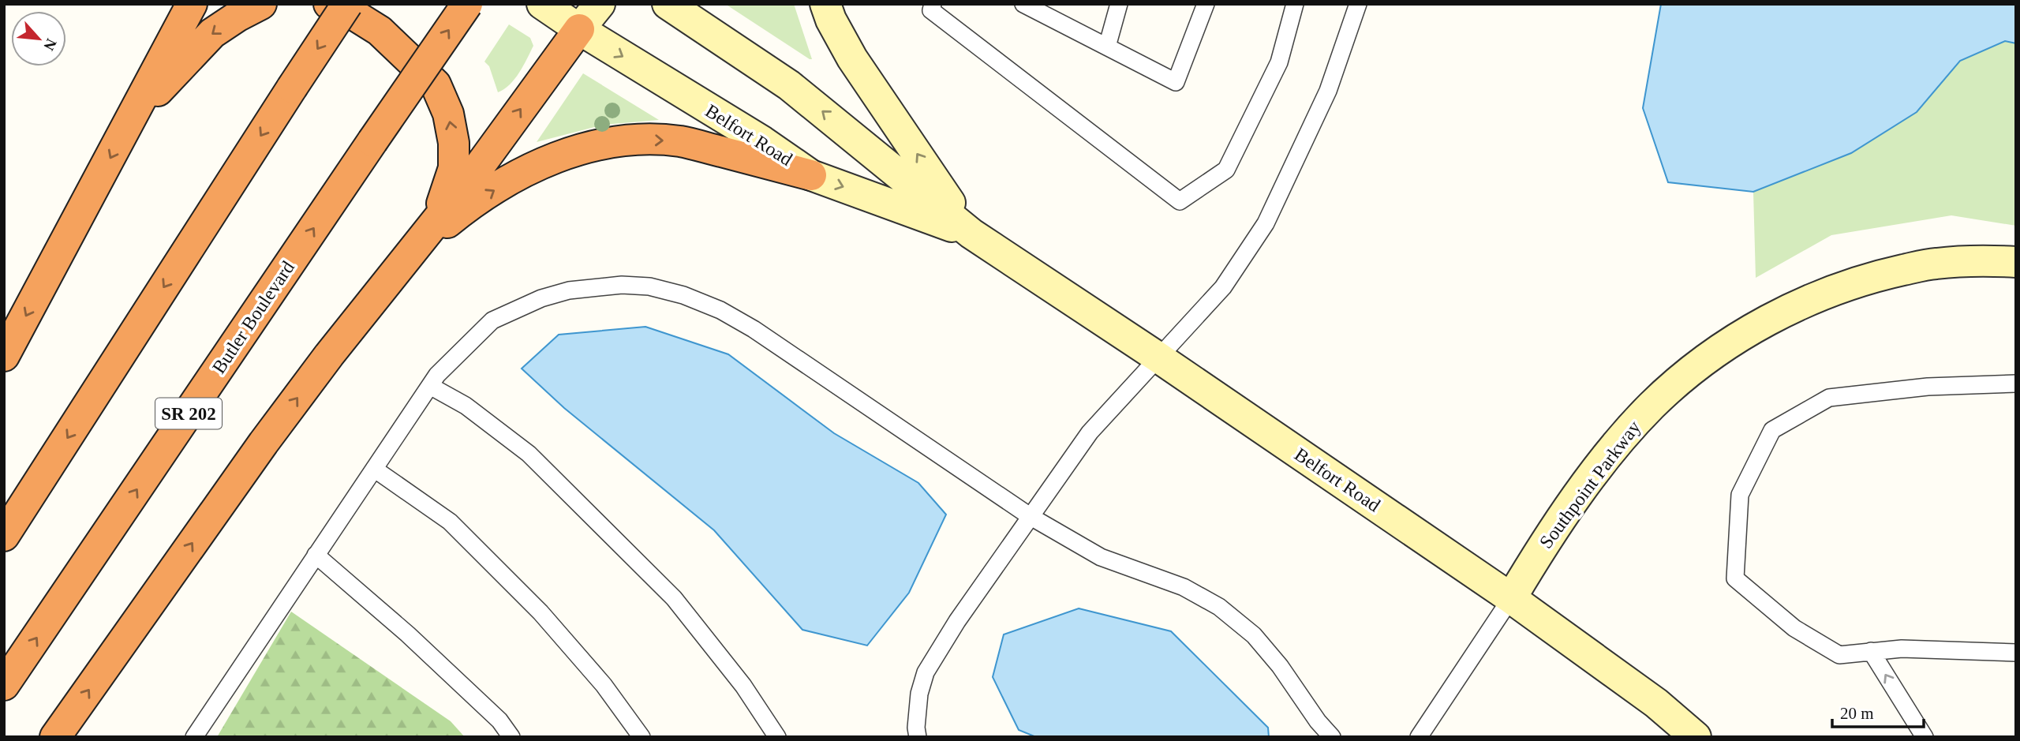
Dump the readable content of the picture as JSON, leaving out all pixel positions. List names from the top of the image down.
{
  "streets": {
    "highway": ["Butler Boulevard", "SR 202"],
    "main road": ["Belfort Road", "Southpoint Parkway"]
  },
  "crossings": [
    ["Belfort Road", "Southpoint Parkway"]
  ],
  "scale_bar": "20 m",
  "north": "bottom right"
}
